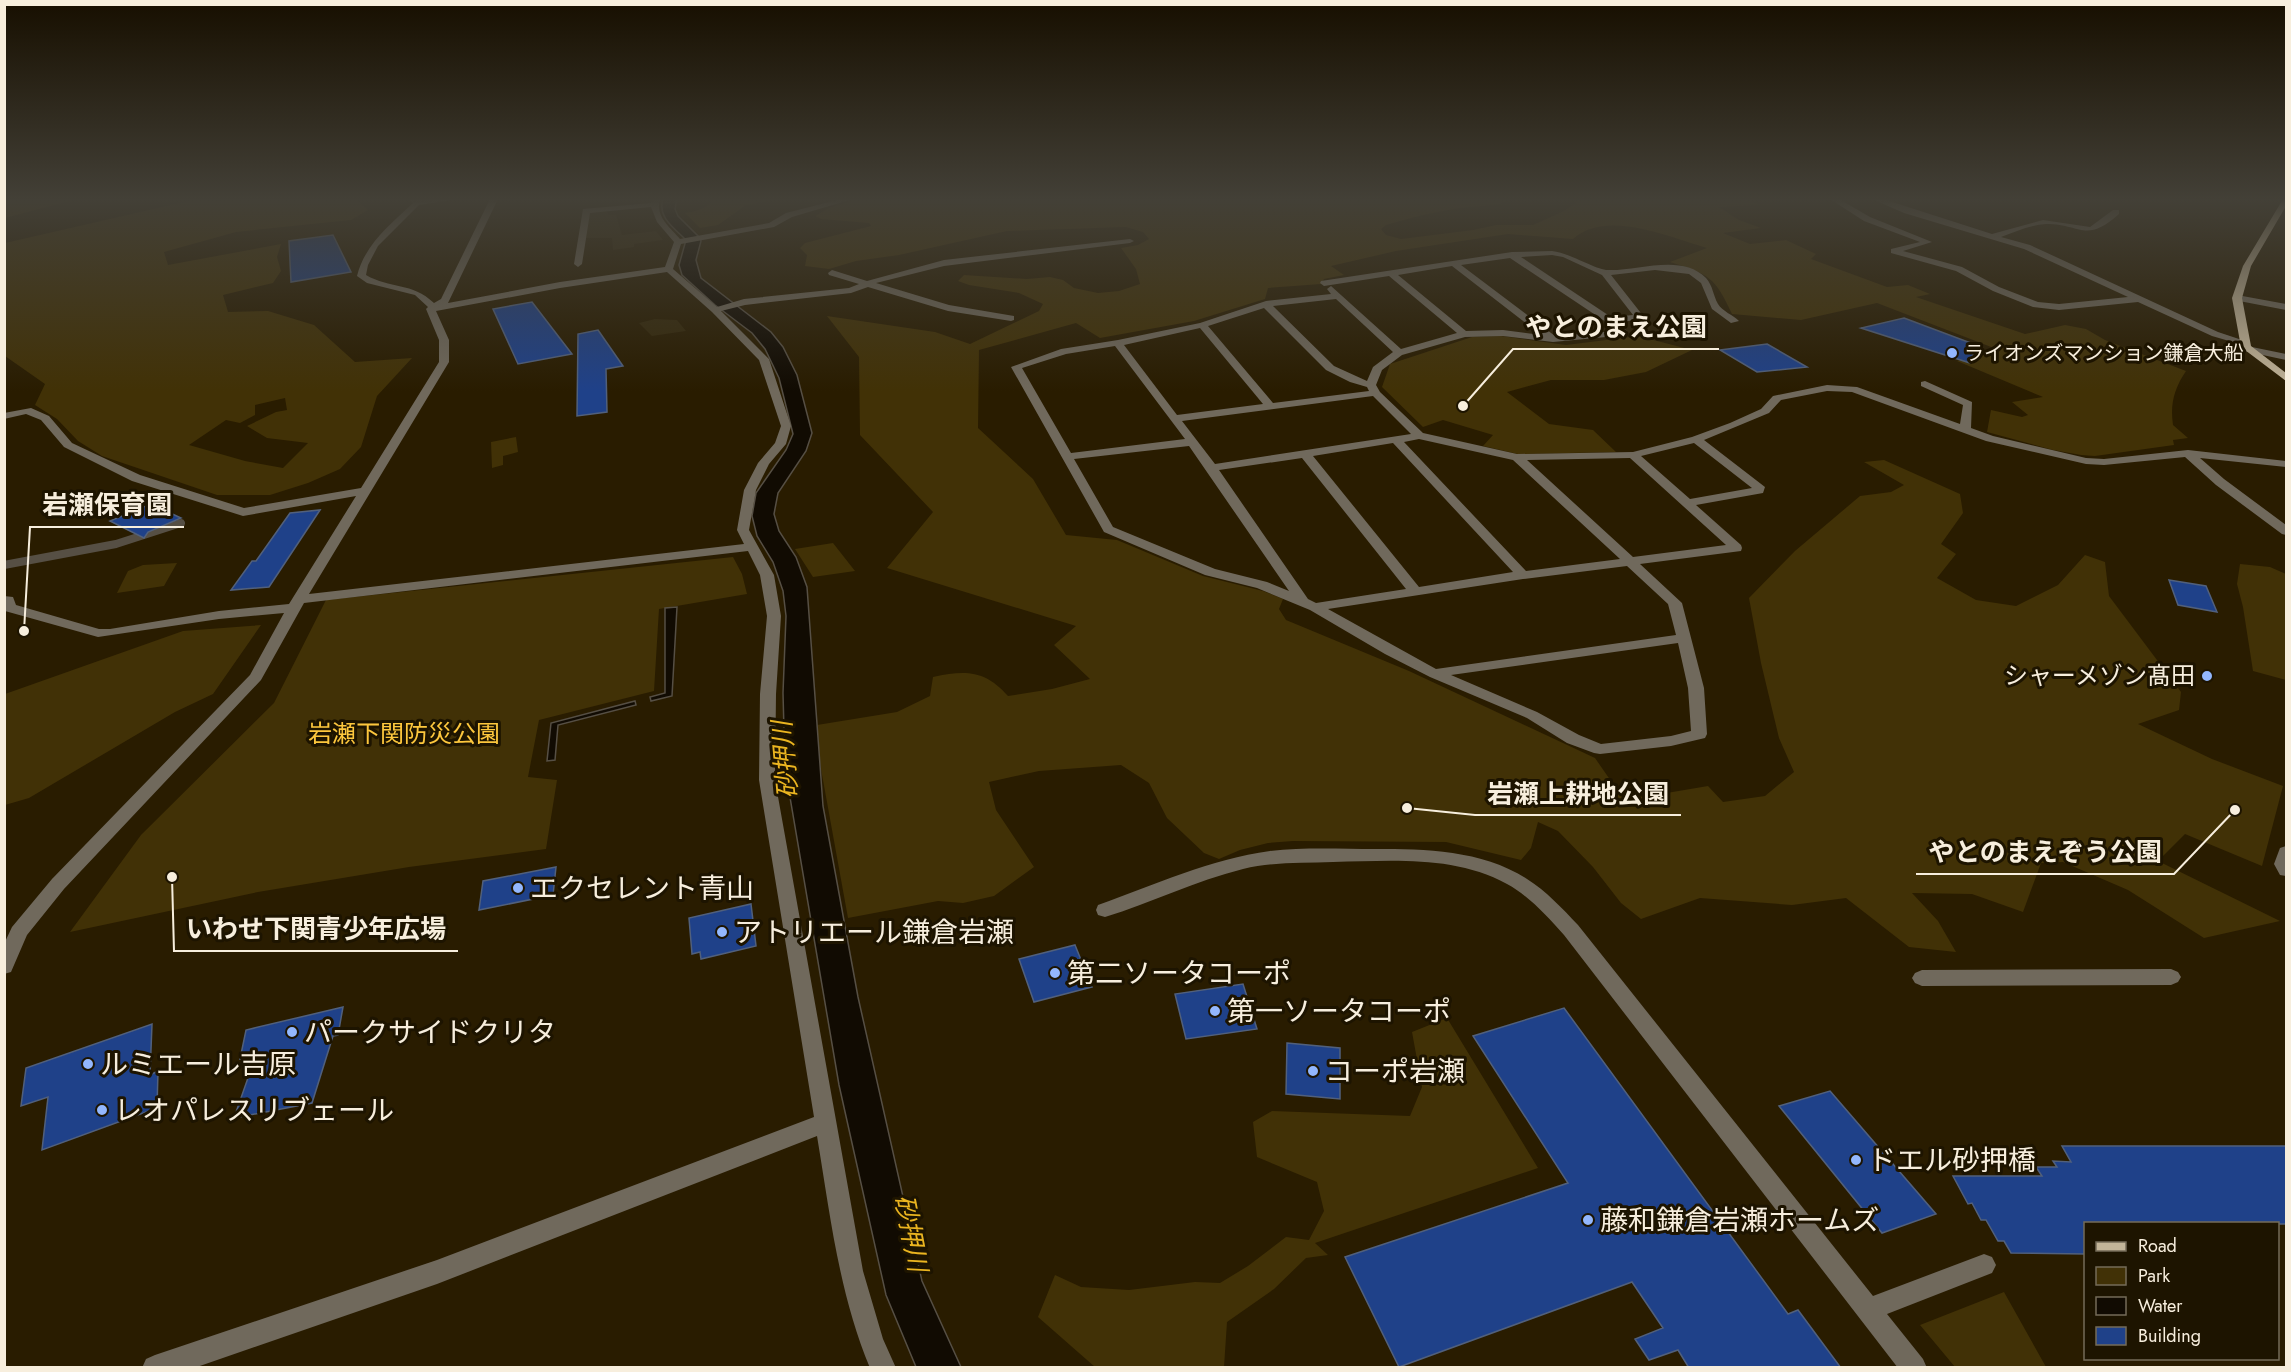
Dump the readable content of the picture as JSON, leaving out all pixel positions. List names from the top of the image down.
{
  "water": ["砂押川"],
  "parks": ["岩瀬下関防災公園"],
  "places": [
    "ライオンズマンション鎌倉大船",
    "やとのまえ公園",
    "岩瀬保育園",
    "シャーメゾン髙田",
    "岩瀬上耕地公園",
    "やとのまえぞう公園",
    "いわせ下関青少年広場",
    "エクセレント青山",
    "アトリエール鎌倉岩瀬",
    "第二ソータコーポ",
    "第一ソータコーポ",
    "パークサイドクリタ",
    "ルミエール吉原",
    "コーポ岩瀬",
    "レオパレスリブェール",
    "ドエル砂押橋",
    "藤和鎌倉岩瀬ホームズ"
  ],
  "legend": [
    "Road",
    "Park",
    "Water",
    "Building"
  ]
}
